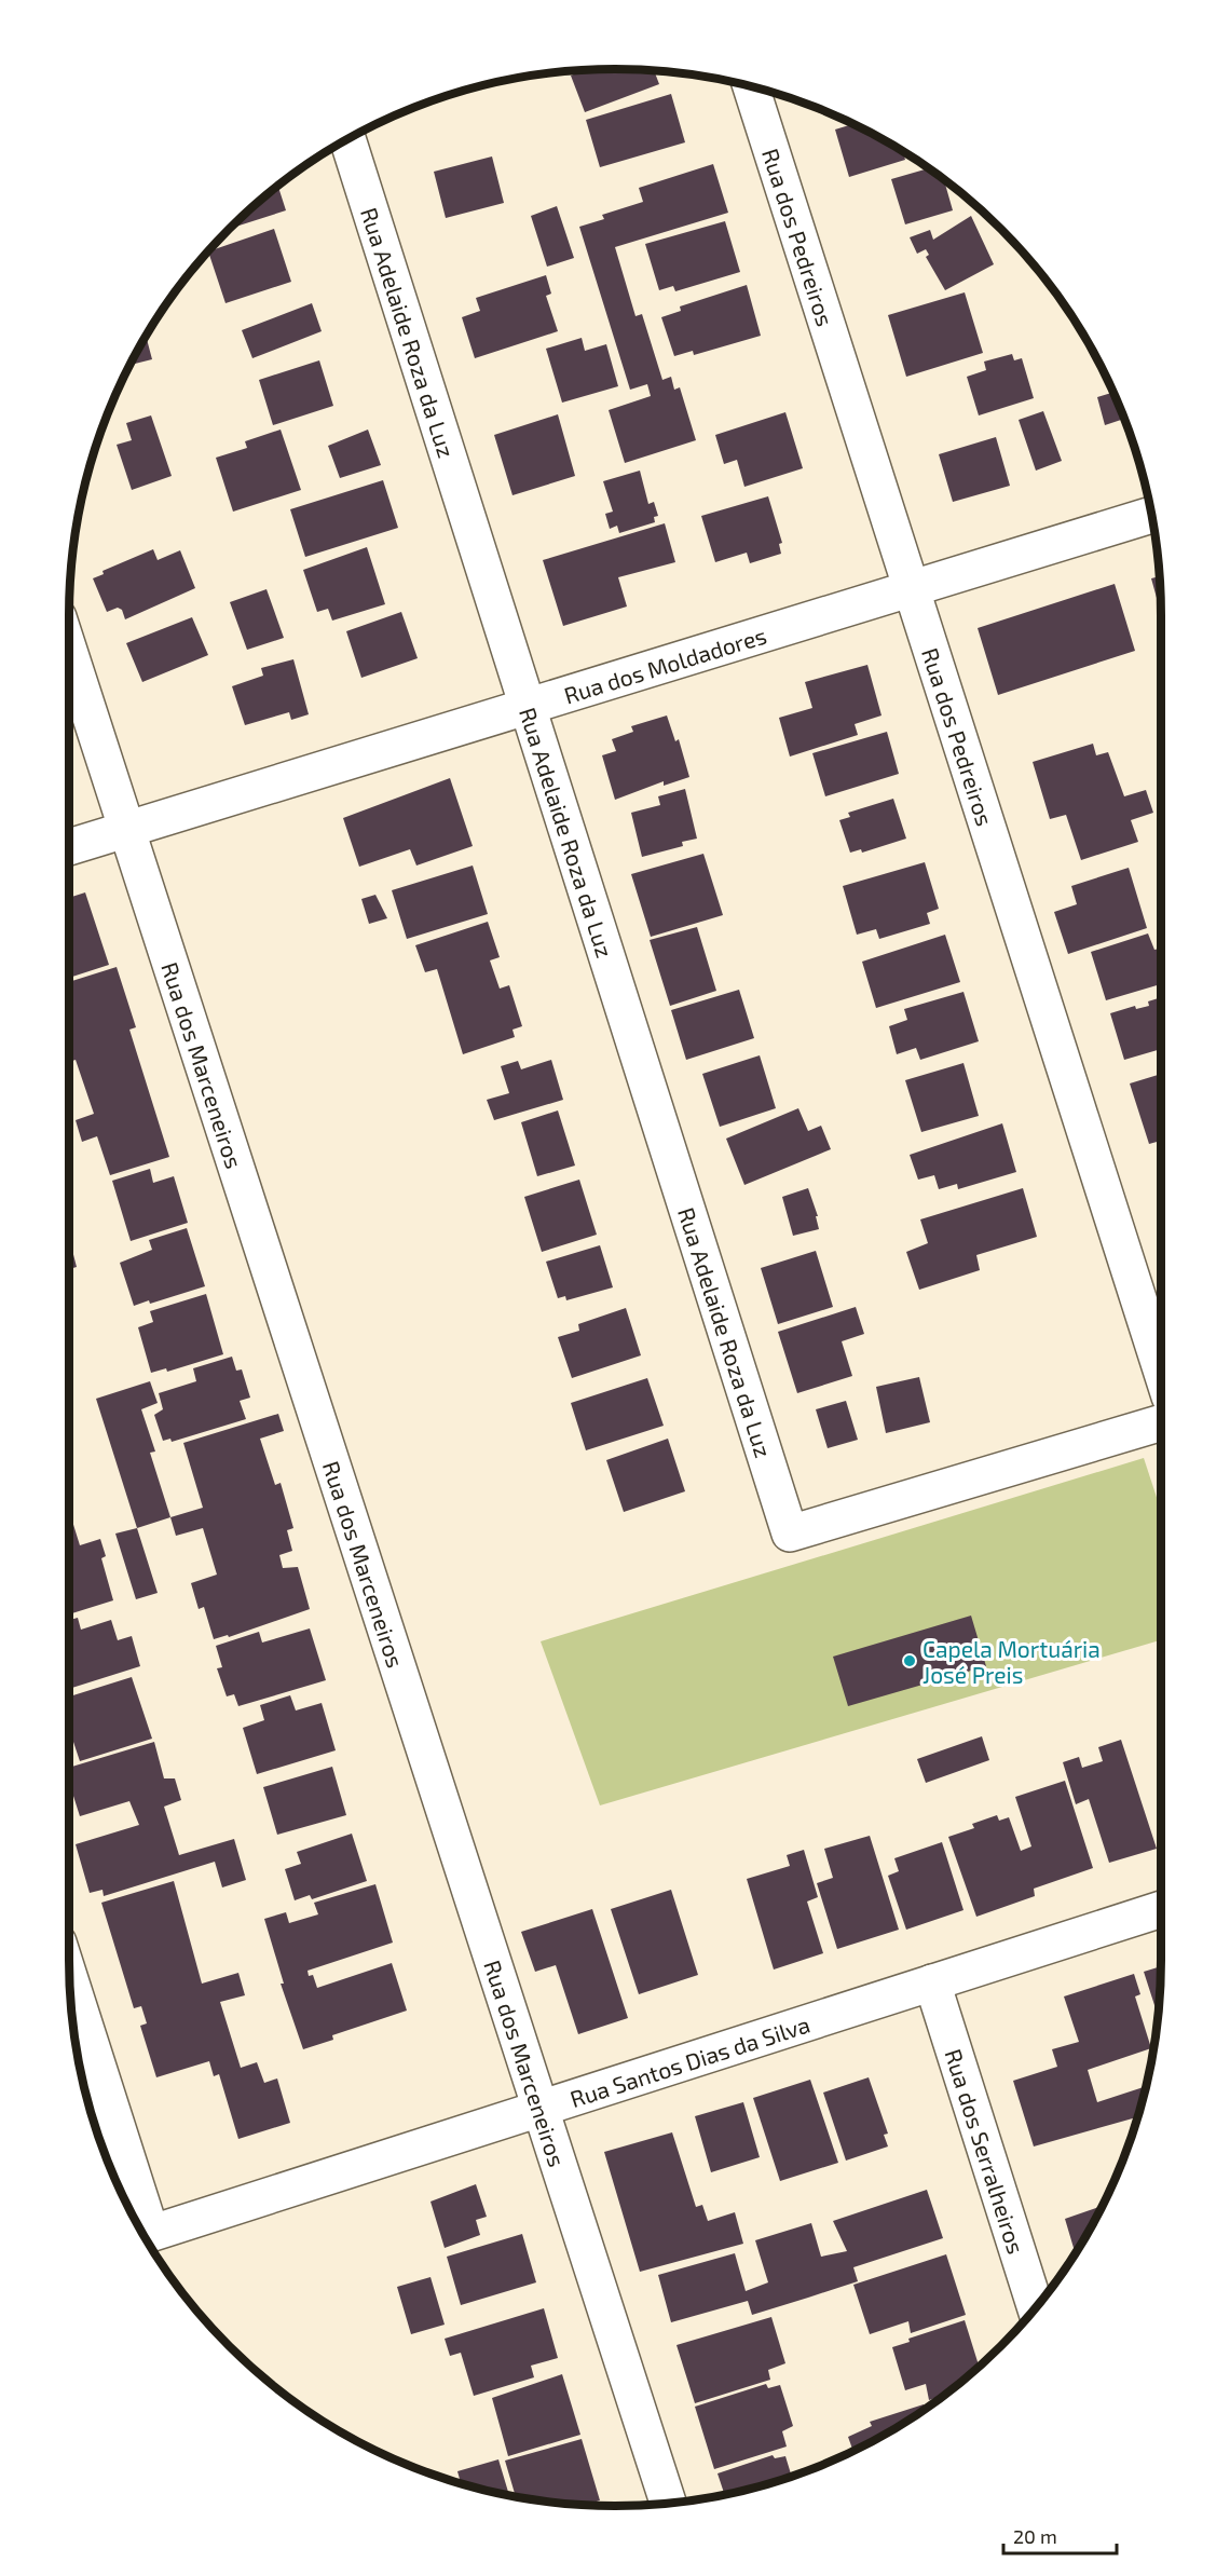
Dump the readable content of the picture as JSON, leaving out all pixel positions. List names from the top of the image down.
{
  "streets": {
    "street": [
      "Rua dos Pedreiros",
      "Rua Adelaide Roza da Luz",
      "Rua dos Moldadores",
      "Rua dos Marceneiros",
      "Rua Santos Dias da Silva",
      "Rua dos Serralheiros"
    ]
  },
  "crossings": [
    ["Rua dos Pedreiros", "Rua dos Moldadores"],
    ["Rua Adelaide Roza da Luz", "Rua dos Moldadores"],
    ["Rua dos Moldadores", "Rua dos Marceneiros"],
    ["Rua dos Marceneiros", "Rua Santos Dias da Silva"],
    ["Rua Santos Dias da Silva", "Rua dos Serralheiros"]
  ],
  "places": ["Capela Mortuária José Preis"],
  "scale_bar": "20 m"
}
